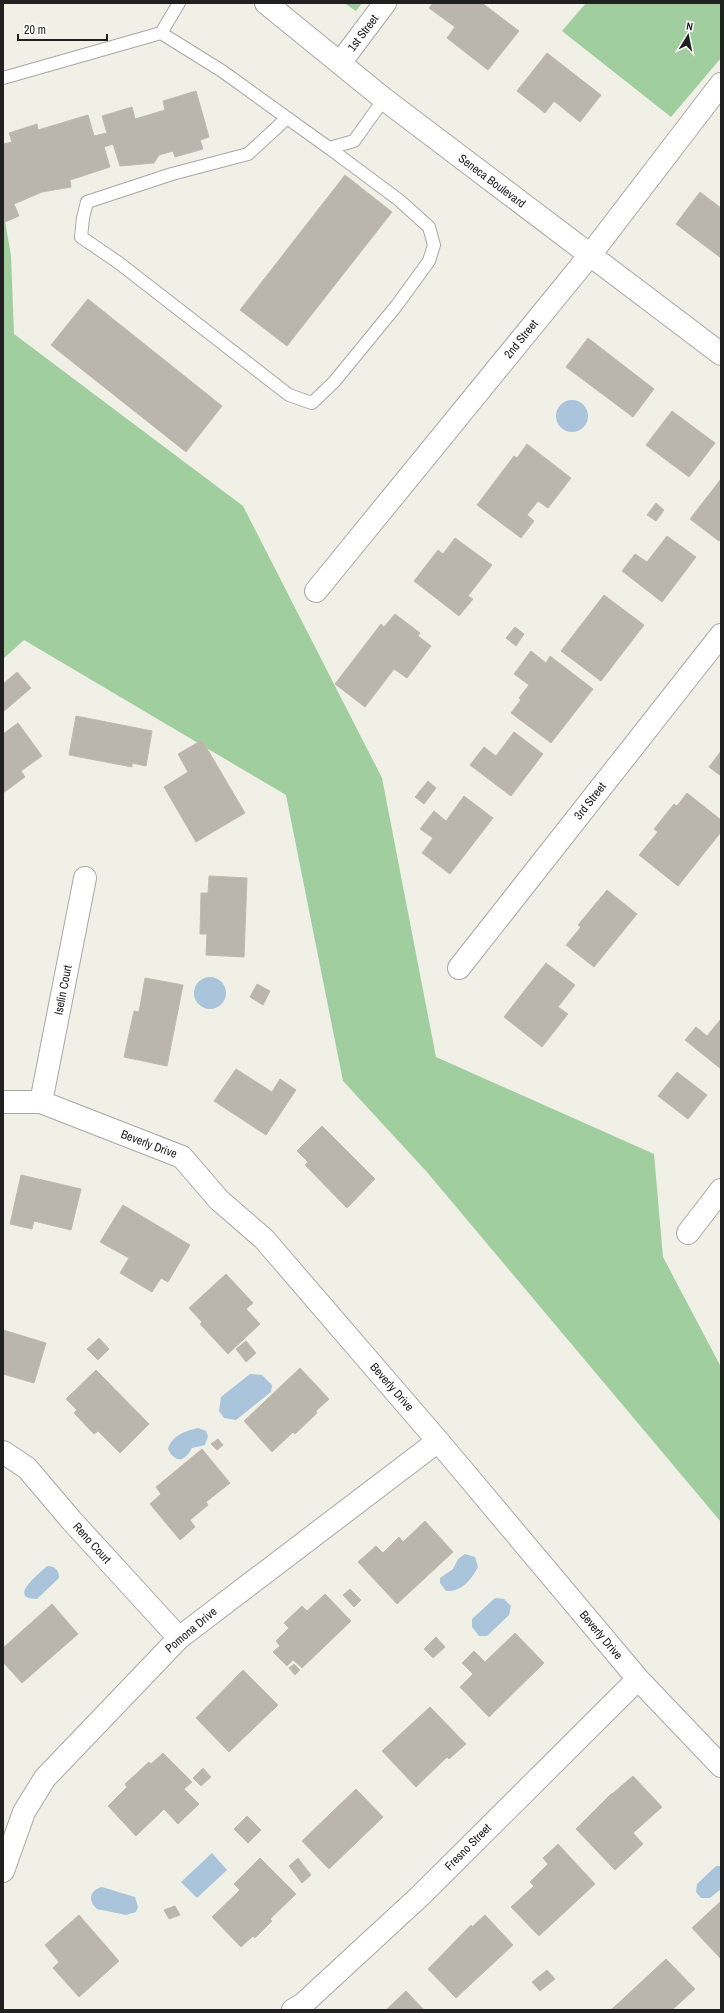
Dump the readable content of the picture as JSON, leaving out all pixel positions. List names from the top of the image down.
{
  "streets": {
    "street": [
      "1st Street",
      "Seneca Boulevard",
      "2nd Street",
      "3rd Street",
      "Iselin Court",
      "Beverly Drive",
      "Reno Court",
      "Pomona Drive",
      "Fresno Street"
    ]
  },
  "crossings": [
    ["1st Street", "Seneca Boulevard"],
    ["Seneca Boulevard", "2nd Street"],
    ["Iselin Court", "Beverly Drive"],
    ["Beverly Drive", "Pomona Drive"],
    ["Beverly Drive", "Fresno Street"],
    ["Reno Court", "Pomona Drive"]
  ],
  "scale_bar": "20 m",
  "north": "top"
}
